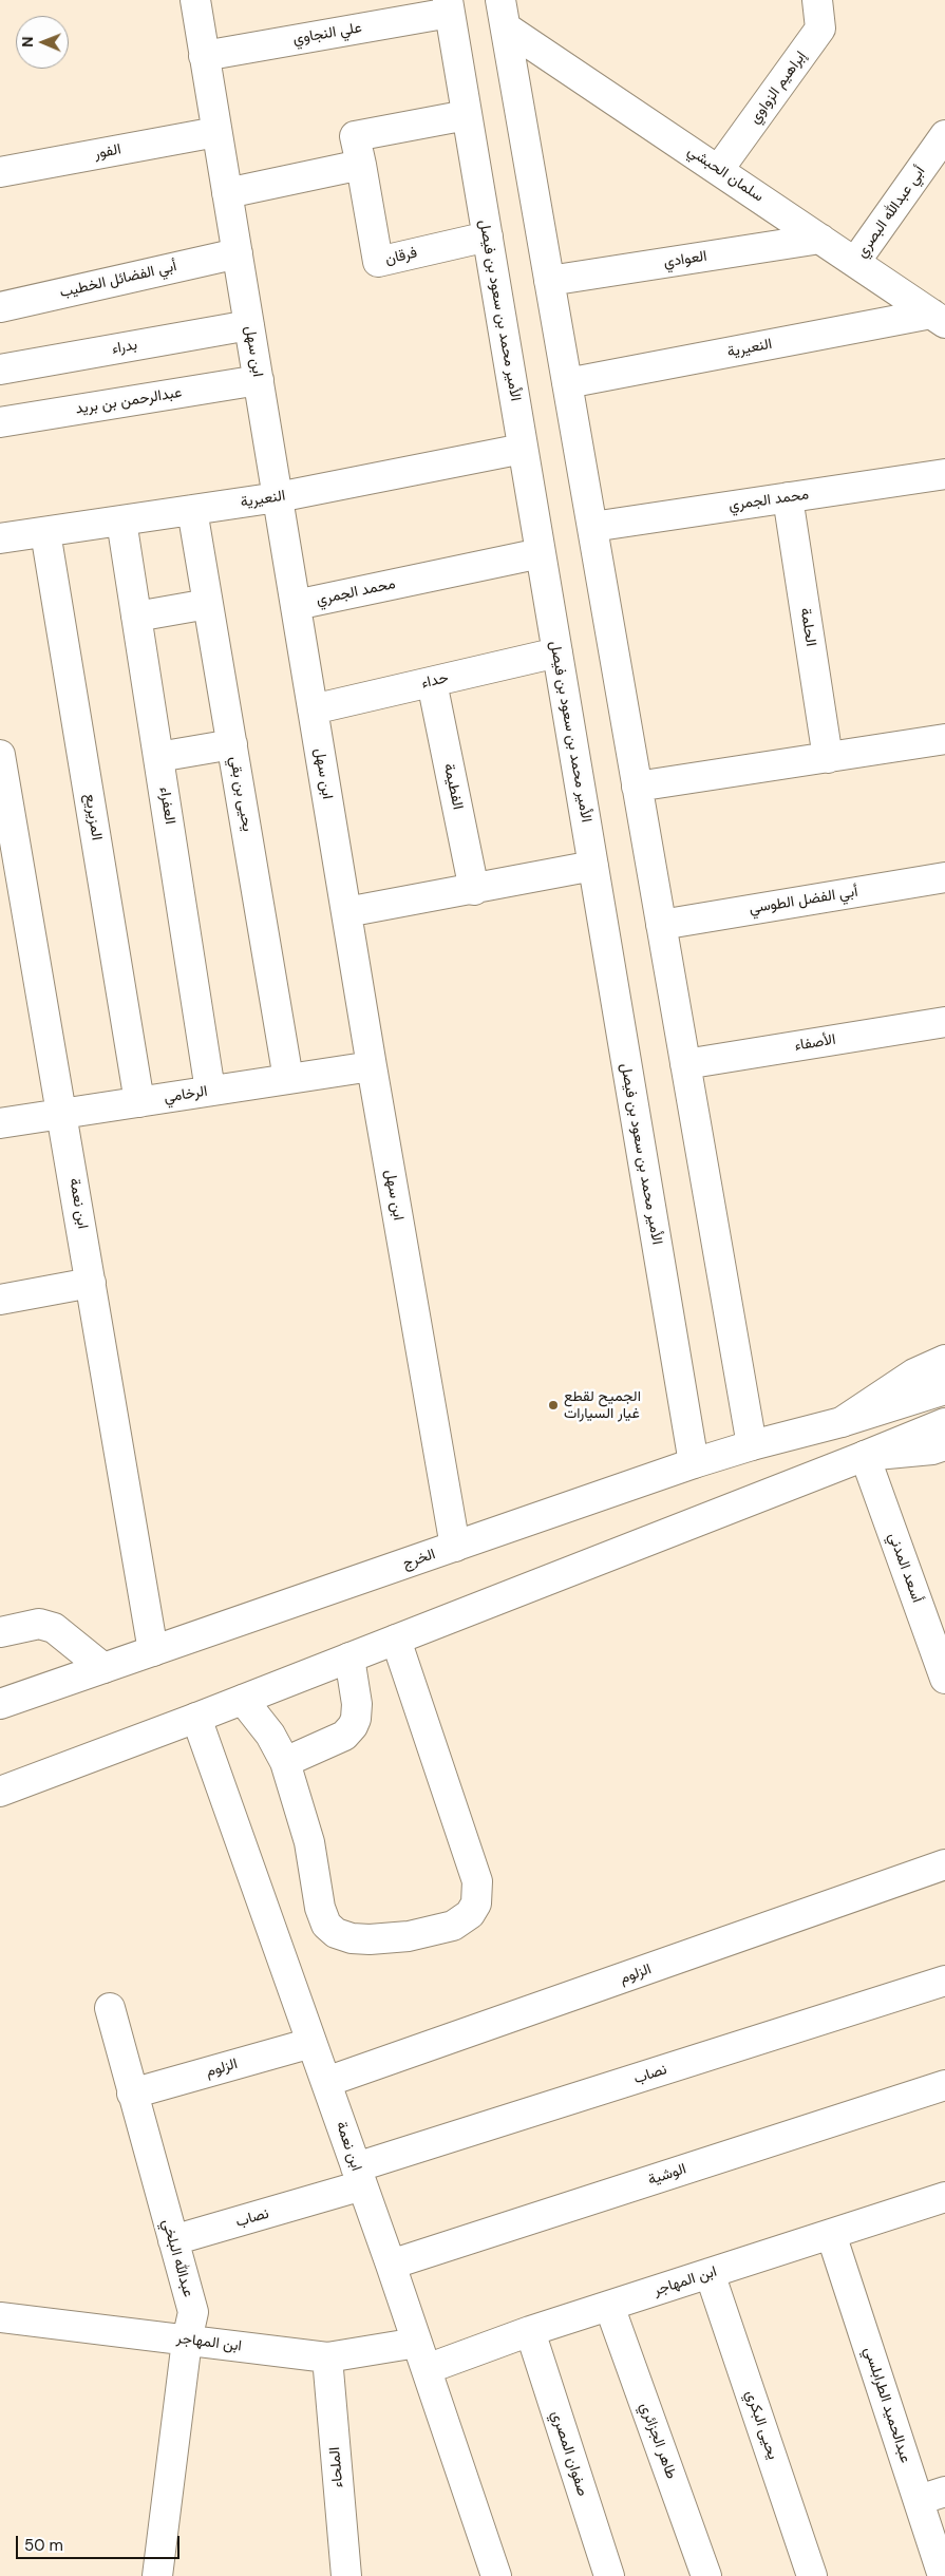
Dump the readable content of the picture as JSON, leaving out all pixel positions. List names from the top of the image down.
{
  "streets": {
    "main road": [
      "علي النجاوي",
      "إبراهيم الزواوي",
      "الفور",
      "سلمان الحبشي",
      "أبي عبدالله البصري",
      "فرقان",
      "العوادي",
      "أبي الفضائل الخطيب",
      "الأمير محمد بن سعود بن فيصل",
      "بدراء",
      "النعيرية",
      "ابن سهل",
      "عبدالرحمن بن بريد",
      "محمد الجمري",
      "الحلمة",
      "حداء",
      "الفطيمة",
      "يحيى بن بقي",
      "العفراء",
      "المزيريع",
      "أبي الفضل الطوسي",
      "الأصفاء",
      "الرخامي",
      "ابن نعمة",
      "الخرج",
      "أسعد المدني",
      "الزلوم",
      "نصاب",
      "الوشية",
      "عبدالله البلخي",
      "ابن المهاجر",
      "عبدالحميد الطرابلسي",
      "يحيى البكري",
      "طاهر الجزائري",
      "صفوان المصري",
      "الملحاء"
    ]
  },
  "crossings": [
    ["علي النجاوي", "الأمير محمد بن سعود بن فيصل"],
    ["علي النجاوي", "ابن سهل"],
    ["إبراهيم الزواوي", "سلمان الحبشي"],
    ["الفور", "ابن سهل"],
    ["سلمان الحبشي", "أبي عبدالله البصري"],
    ["سلمان الحبشي", "العوادي"],
    ["سلمان الحبشي", "النعيرية"],
    ["فرقان", "الأمير محمد بن سعود بن فيصل"],
    ["أبي الفضائل الخطيب", "ابن سهل"],
    ["الأمير محمد بن سعود بن فيصل", "النعيرية"],
    ["الأمير محمد بن سعود بن فيصل", "محمد الجمري"],
    ["الأمير محمد بن سعود بن فيصل", "حداء"],
    ["الأمير محمد بن سعود بن فيصل", "الخرج"],
    ["بدراء", "ابن سهل"],
    ["النعيرية", "ابن سهل"],
    ["النعيرية", "يحيى بن بقي"],
    ["النعيرية", "العفراء"],
    ["النعيرية", "المزيريع"],
    ["ابن سهل", "عبدالرحمن بن بريد"],
    ["ابن سهل", "محمد الجمري"],
    ["ابن سهل", "حداء"],
    ["ابن سهل", "الرخامي"],
    ["ابن سهل", "الخرج"],
    ["محمد الجمري", "الحلمة"],
    ["حداء", "الفطيمة"],
    ["يحيى بن بقي", "الرخامي"],
    ["العفراء", "الرخامي"],
    ["المزيريع", "الرخامي"],
    ["الرخامي", "ابن نعمة"],
    ["ابن نعمة", "الخرج"],
    ["ابن نعمة", "الزلوم"],
    ["ابن نعمة", "نصاب"],
    ["ابن نعمة", "الوشية"],
    ["ابن نعمة", "ابن المهاجر"],
    ["الزلوم", "عبدالله البلخي"],
    ["نصاب", "عبدالله البلخي"],
    ["عبدالله البلخي", "ابن المهاجر"],
    ["ابن المهاجر", "عبدالحميد الطرابلسي"],
    ["ابن المهاجر", "يحيى البكري"],
    ["ابن المهاجر", "طاهر الجزائري"],
    ["ابن المهاجر", "صفوان المصري"],
    ["ابن المهاجر", "الملحاء"]
  ],
  "places": ["الجميح لقطع غيار السيارات"],
  "scale_bar": "50 m",
  "north": "left"
}
